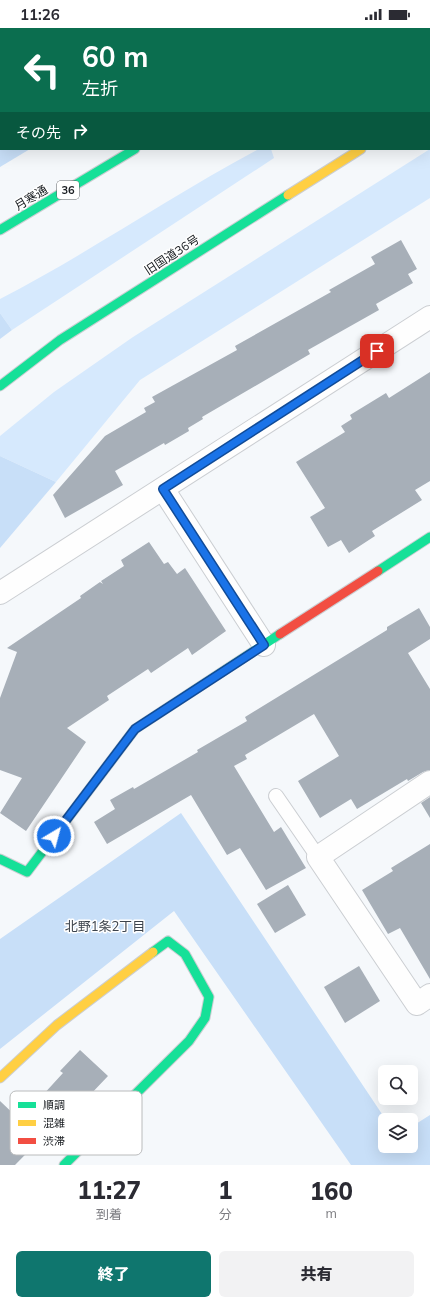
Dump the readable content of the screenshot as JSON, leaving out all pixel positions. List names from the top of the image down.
{
  "streets": {
    "main road": ["36", "月寒通", "旧国道36号"]
  },
  "districts": ["北野1条2丁目"],
  "legend": ["順調", "混雑", "渋滞"],
  "page": {
    "status": "11:26",
    "turn": ["60 m", "左折"],
    "then": "その先",
    "eta": [
      "11:27",
      "到着",
      "1",
      "分",
      "160",
      "m"
    ],
    "buttons": ["終了", "共有"]
  }
}
